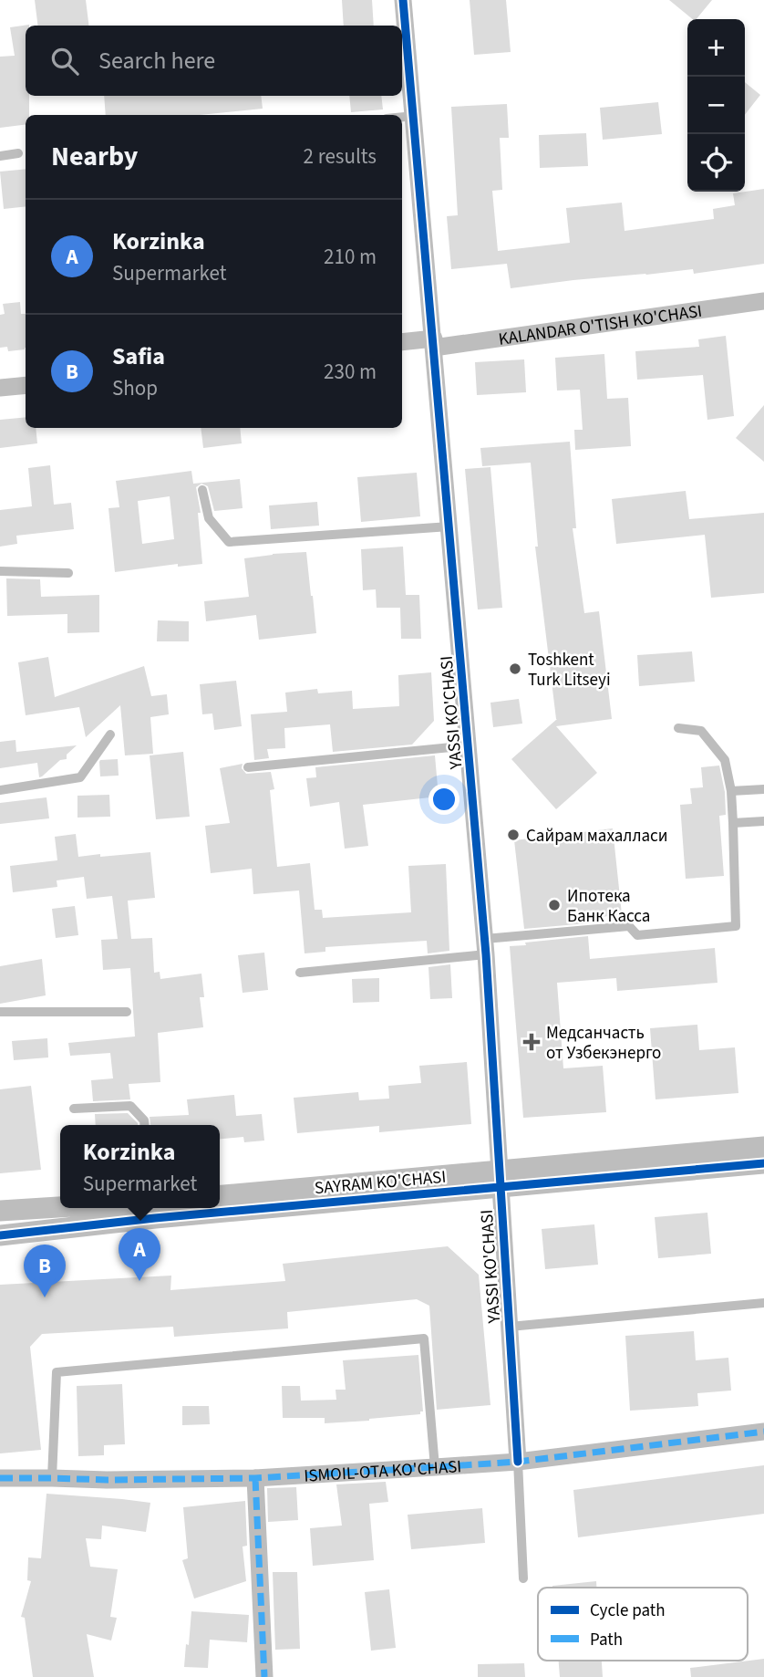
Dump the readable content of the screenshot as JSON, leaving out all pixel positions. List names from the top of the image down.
{
  "streets": {
    "street": [
      "KALANDAR O'TISH KO'CHASI",
      "YASSI KO'CHASI",
      "SAYRAM KO'CHASI",
      "ISMOIL-OTA KO'CHASI"
    ]
  },
  "crossings": [
    ["KALANDAR O'TISH KO'CHASI", "YASSI KO'CHASI"],
    ["YASSI KO'CHASI", "SAYRAM KO'CHASI"],
    ["YASSI KO'CHASI", "ISMOIL-OTA KO'CHASI"]
  ],
  "places": {
    "other": ["Toshkent Turk Litseyi", "Сайрам махалласи", "Ипотека Банк Касса"],
    "health": ["Медсанчасть от Узбекэнерго"]
  },
  "legend": ["Cycle path", "Path"],
  "page": {
    "map_buttons": ["+", "−"],
    "search": "Search here",
    "heading": ["Nearby", "2 results"],
    "list": [
      {
        "mark": "A",
        "name": "Korzinka",
        "note": "Supermarket",
        "value": "210 m"
      },
      {
        "mark": "B",
        "name": "Safia",
        "note": "Shop",
        "value": "230 m"
      }
    ],
    "popup": ["Korzinka", "Supermarket"],
    "pins": ["A", "B"]
  }
}
